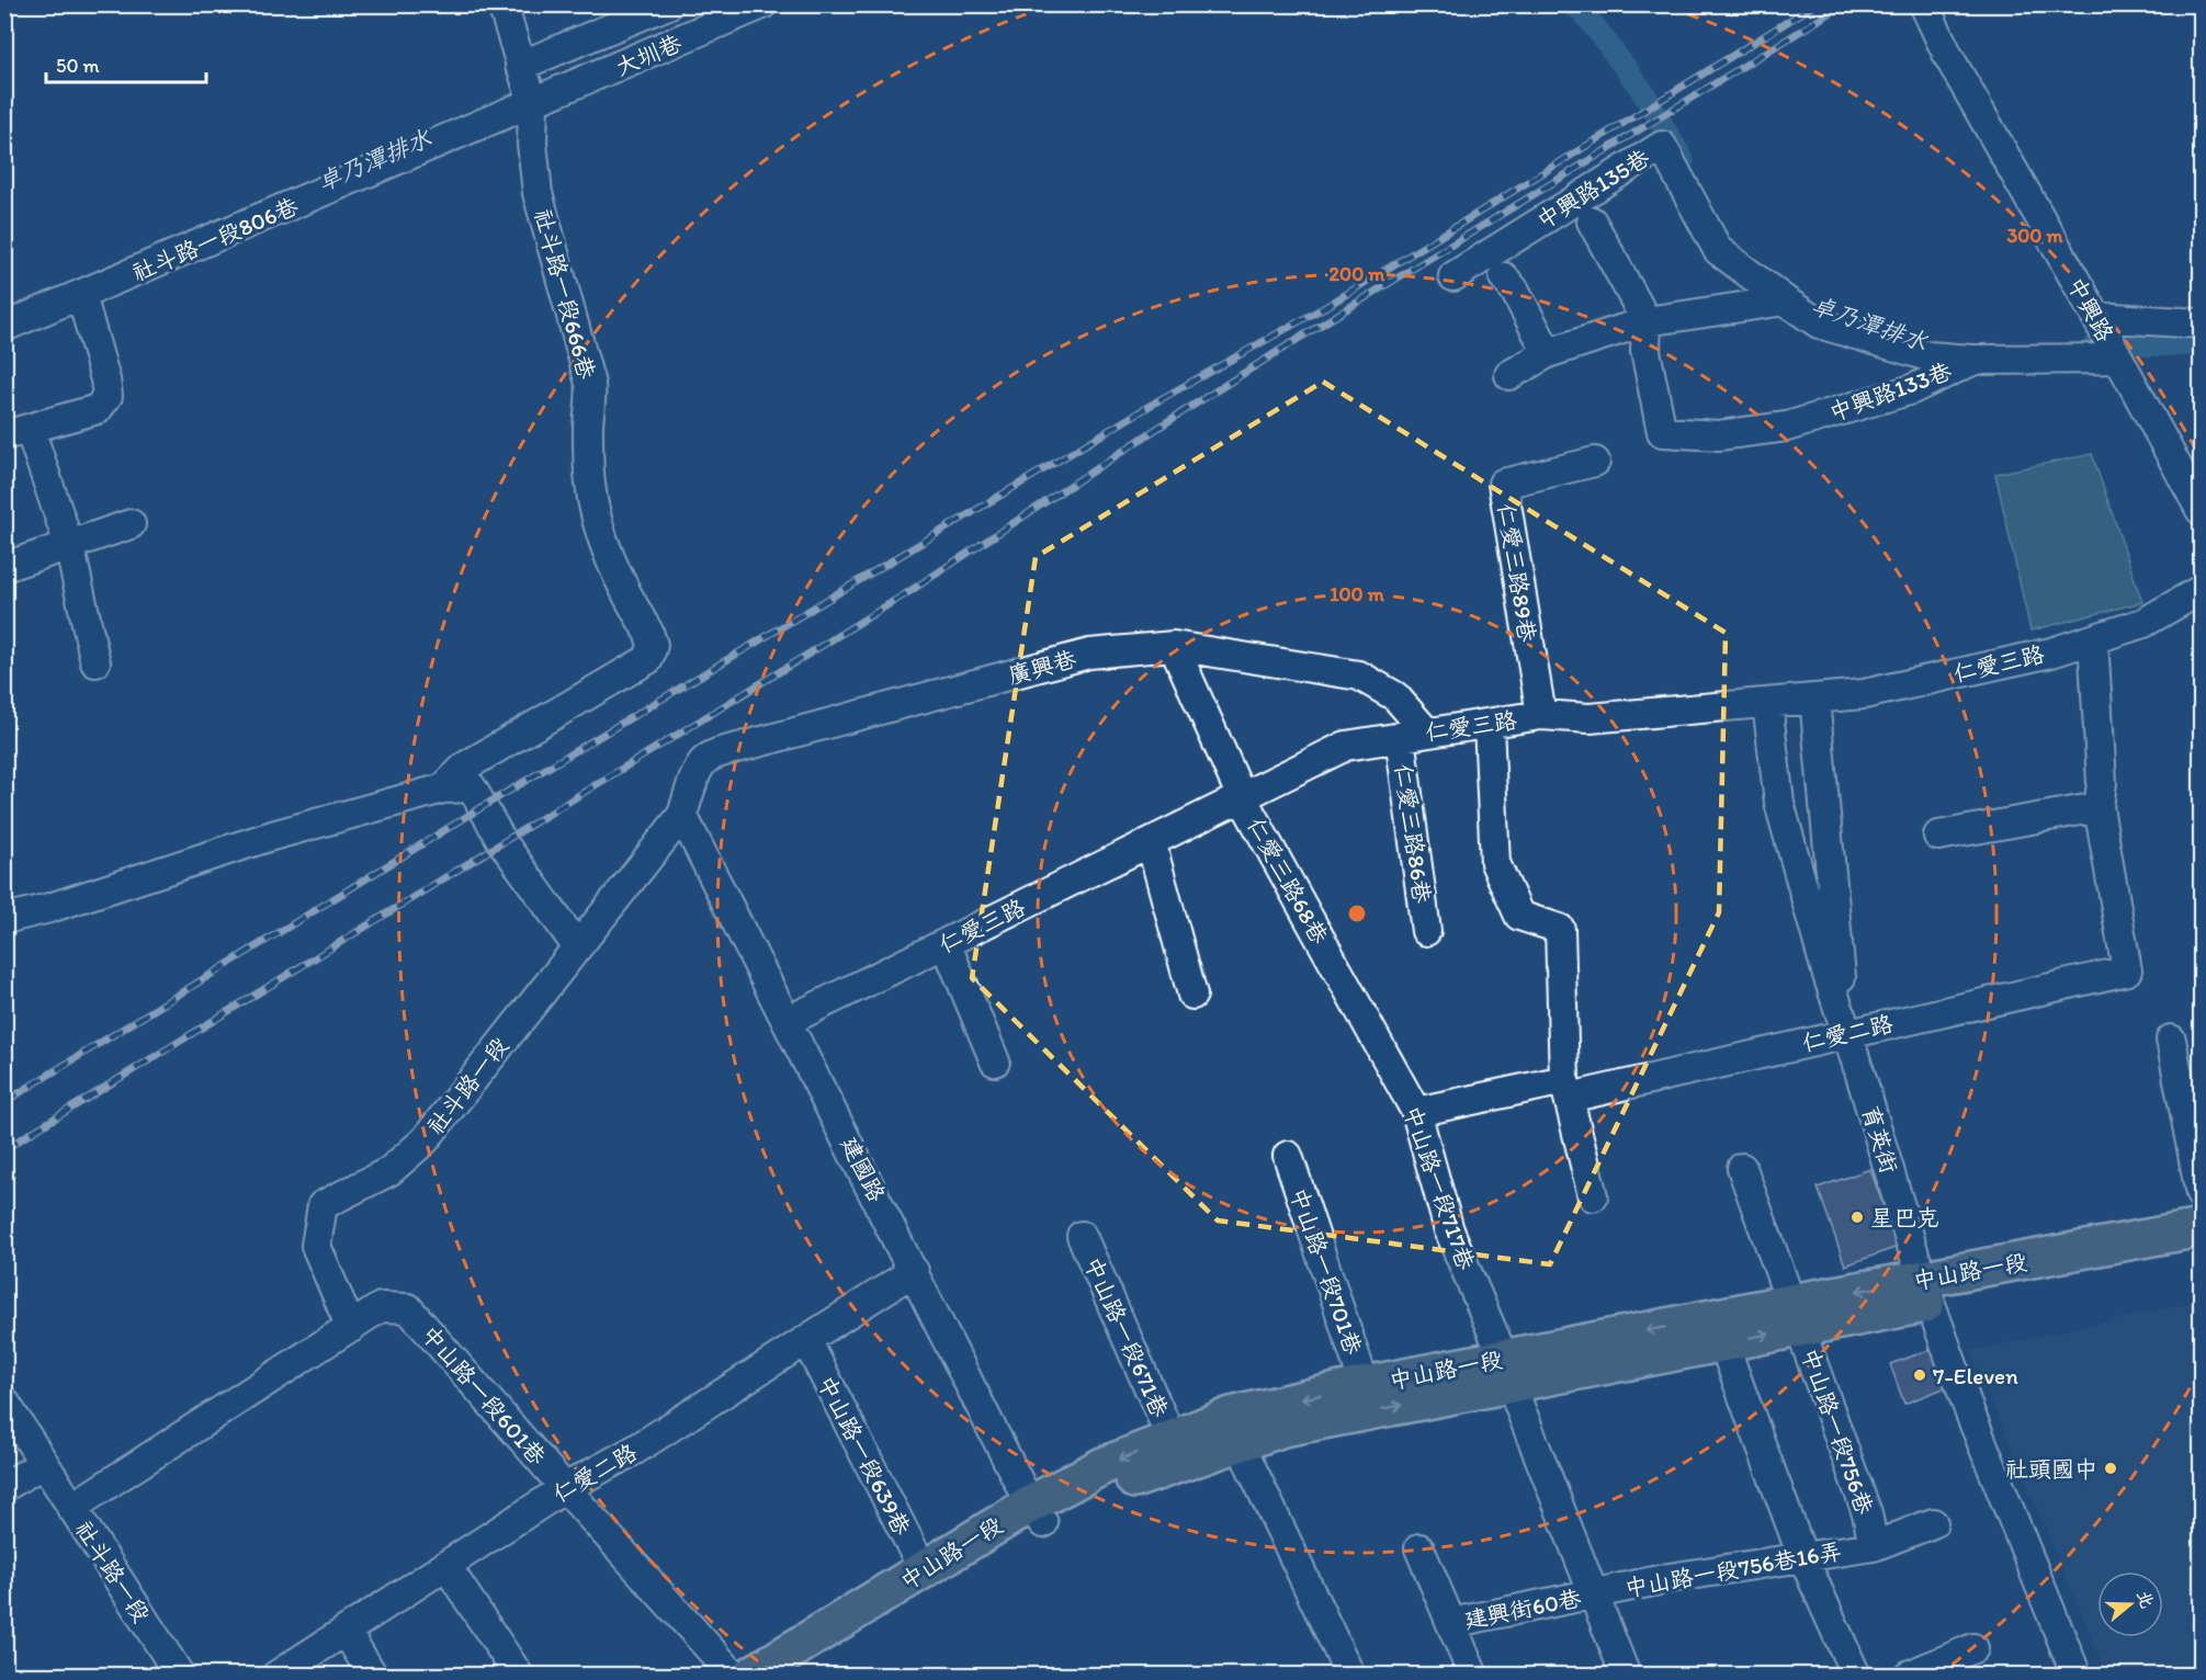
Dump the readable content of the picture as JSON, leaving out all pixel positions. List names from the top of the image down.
{
  "streets": {
    "main road": ["中山路一段"],
    "street": [
      "大圳巷",
      "中興路135巷",
      "社斗路一段806巷",
      "社斗路一段666巷",
      "中興路",
      "中興路133巷",
      "仁愛三路89巷",
      "仁愛三路",
      "廣興巷",
      "仁愛三路86巷",
      "仁愛三路68巷",
      "仁愛二路",
      "社斗路一段",
      "育英街",
      "建國路",
      "中山路一段717巷",
      "中山路一段701巷",
      "中山路一段671巷",
      "中山路一段601巷",
      "中山路一段756巷",
      "中山路一段639巷",
      "中山路一段756巷16弄",
      "建興街60巷"
    ]
  },
  "crossings": [
    ["大圳巷", "社斗路一段806巷"],
    ["大圳巷", "社斗路一段666巷"],
    ["中興路135巷", "中興路133巷"],
    ["社斗路一段806巷", "社斗路一段666巷"],
    ["中興路", "中興路133巷"],
    ["仁愛三路89巷", "仁愛三路"],
    ["仁愛三路", "廣興巷"],
    ["仁愛三路", "仁愛三路86巷"],
    ["仁愛三路", "仁愛三路68巷"],
    ["仁愛三路", "育英街"],
    ["仁愛三路", "建國路"],
    ["廣興巷", "仁愛三路86巷"],
    ["廣興巷", "仁愛三路68巷"],
    ["廣興巷", "建國路"],
    ["仁愛三路68巷", "中山路一段717巷"],
    ["仁愛二路", "育英街"],
    ["仁愛二路", "建國路"],
    ["仁愛二路", "中山路一段717巷"],
    ["仁愛二路", "中山路一段601巷"],
    ["仁愛二路", "中山路一段639巷"],
    ["社斗路一段", "中山路一段601巷"],
    ["育英街", "中山路一段"],
    ["建國路", "中山路一段"],
    ["中山路一段717巷", "中山路一段"],
    ["中山路一段717巷", "中山路一段756巷16弄"],
    ["中山路一段717巷", "建興街60巷"],
    ["中山路一段701巷", "中山路一段"],
    ["中山路一段", "中山路一段671巷"],
    ["中山路一段", "中山路一段756巷"],
    ["中山路一段", "中山路一段639巷"],
    ["中山路一段756巷", "中山路一段756巷16弄"],
    ["中山路一段756巷16弄", "建興街60巷"]
  ],
  "water": ["卓乃潭排水"],
  "places": ["星巴克", "7-Eleven", "社頭國中"],
  "scale_bar": "50 m",
  "north": "right",
  "rings": ["300 m", "200 m", "100 m"]
}
